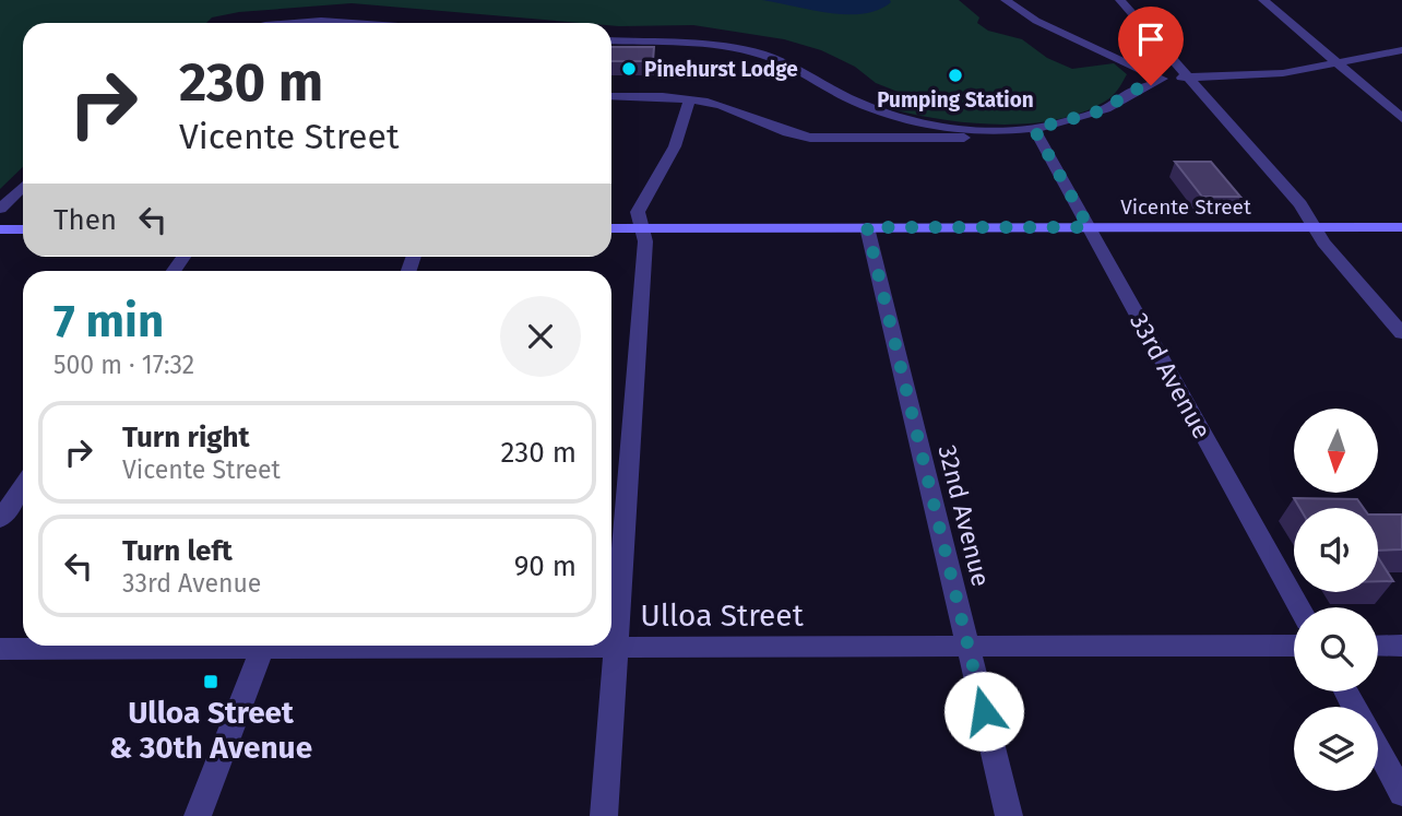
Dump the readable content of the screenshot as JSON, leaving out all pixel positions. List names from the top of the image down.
{
  "streets": {
    "street": [
      "Vicente Street",
      "33rd Avenue",
      "32nd Avenue",
      "Ulloa Street"
    ]
  },
  "crossings": [
    ["Vicente Street", "33rd Avenue"],
    ["Vicente Street", "32nd Avenue"],
    ["32nd Avenue", "Ulloa Street"]
  ],
  "places": {
    "other": ["Pinehurst Lodge", "Pumping Station"],
    "transit": ["Ulloa Street & 30th Avenue"]
  },
  "north": "bottom",
  "page": {
    "turn": ["230 m", "Vicente Street"],
    "then": "Then",
    "heading": ["7 min", "500 m · 17:32"],
    "list": [
      {
        "name": "Turn right",
        "note": "Vicente Street",
        "value": "230 m"
      },
      {
        "name": "Turn left",
        "note": "33rd Avenue",
        "value": "90 m"
      }
    ]
  }
}
